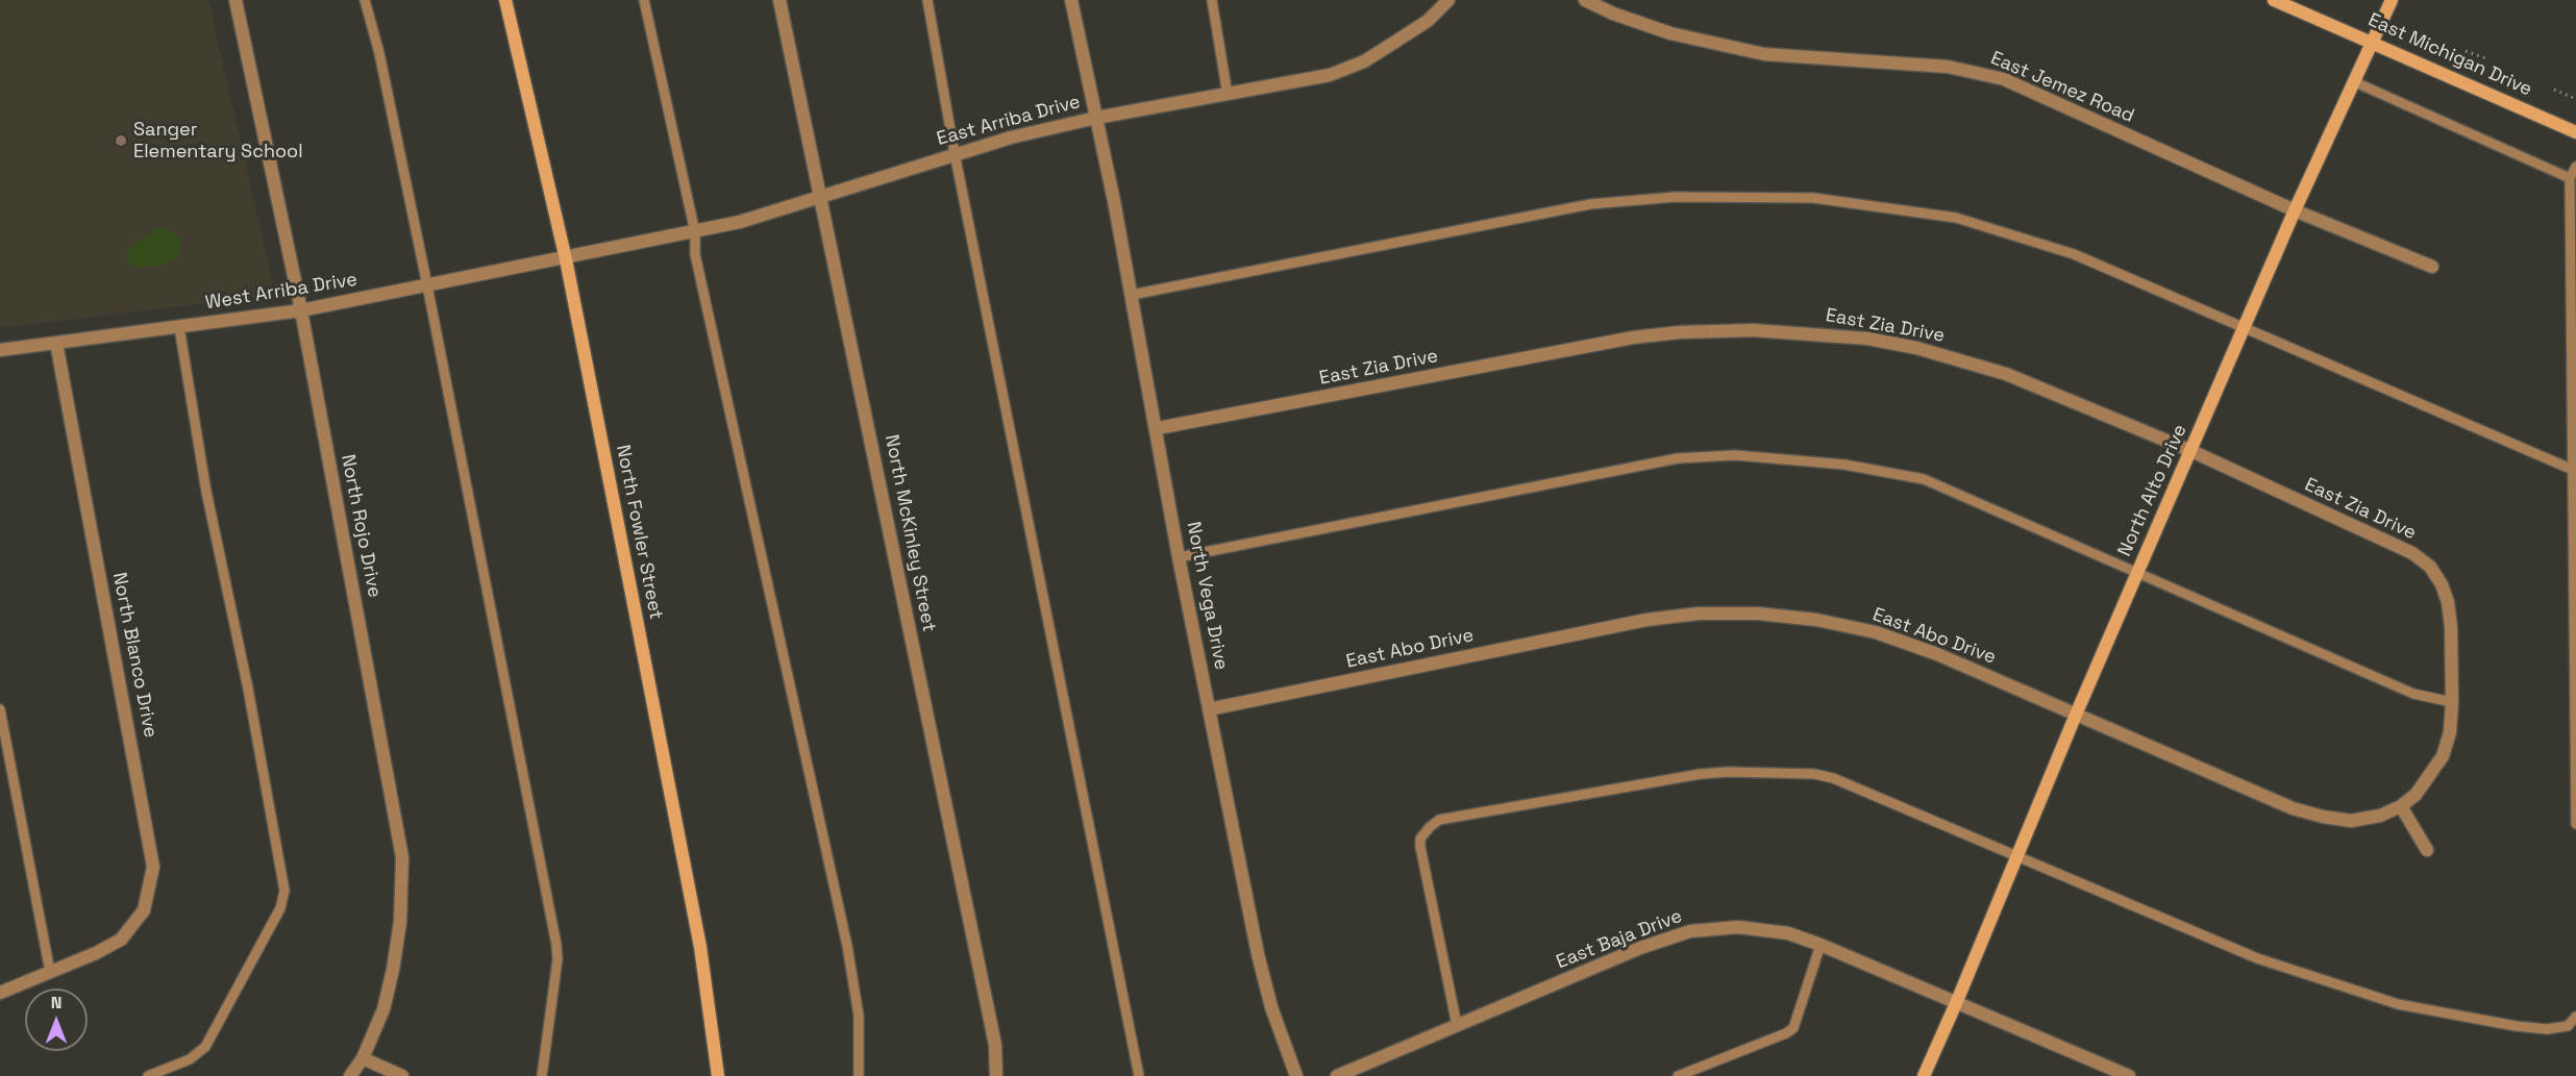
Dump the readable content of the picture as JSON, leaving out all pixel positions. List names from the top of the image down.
{
  "streets": {
    "street": [
      "East Michigan Drive",
      "East Jemez Road",
      "East Arriba Drive",
      "West Arriba Drive",
      "East Zia Drive",
      "North Alto Drive",
      "North Rojo Drive",
      "North Fowler Street",
      "North McKinley Street",
      "North Vega Drive",
      "East Abo Drive",
      "North Blanco Drive",
      "East Baja Drive"
    ]
  },
  "crossings": [
    ["East Michigan Drive", "North Alto Drive"],
    ["East Jemez Road", "North Alto Drive"],
    ["East Arriba Drive", "West Arriba Drive"],
    ["East Arriba Drive", "North Fowler Street"],
    ["East Arriba Drive", "North McKinley Street"],
    ["East Arriba Drive", "North Vega Drive"],
    ["West Arriba Drive", "North Rojo Drive"],
    ["West Arriba Drive", "North Fowler Street"],
    ["West Arriba Drive", "North Blanco Drive"],
    ["East Zia Drive", "North Alto Drive"],
    ["East Zia Drive", "North Vega Drive"],
    ["East Zia Drive", "East Abo Drive"],
    ["North Alto Drive", "East Abo Drive"],
    ["North Alto Drive", "East Baja Drive"],
    ["North Vega Drive", "East Abo Drive"]
  ],
  "places": ["Sanger Elementary School"],
  "north": "top"
}
